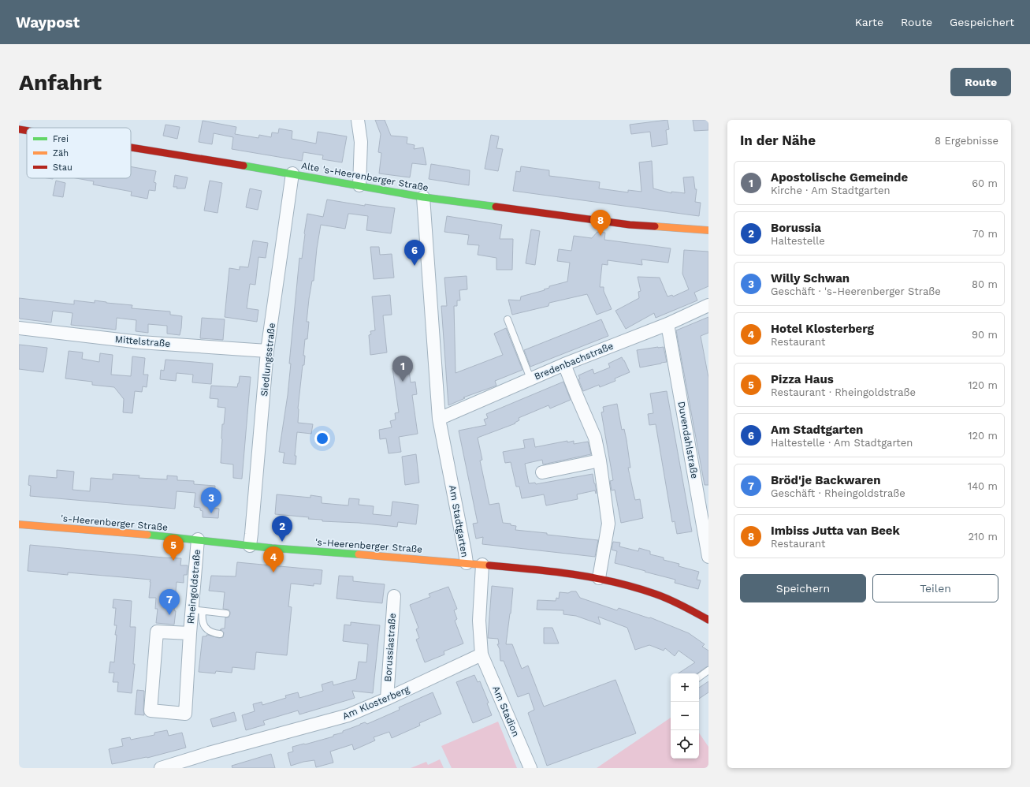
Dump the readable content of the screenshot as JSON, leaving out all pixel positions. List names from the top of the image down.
{
  "streets": {
    "street": [
      "Alte 's-Heerenberger Straße",
      "Mittelstraße",
      "Siedlungsstraße",
      "Bredenbachstraße",
      "Duvendahlstraße",
      "Am Stadtgarten",
      "'s-Heerenberger Straße",
      "Rheingoldstraße",
      "Borussiastraße",
      "Am Klosterberg",
      "Am Stadion"
    ]
  },
  "crossings": [
    ["Alte 's-Heerenberger Straße", "Siedlungsstraße"],
    ["Alte 's-Heerenberger Straße", "Am Stadtgarten"],
    ["Mittelstraße", "Siedlungsstraße"],
    ["Siedlungsstraße", "'s-Heerenberger Straße"],
    ["Bredenbachstraße", "Duvendahlstraße"],
    ["Bredenbachstraße", "Am Stadtgarten"],
    ["Am Stadtgarten", "'s-Heerenberger Straße"],
    ["'s-Heerenberger Straße", "Rheingoldstraße"],
    ["Borussiastraße", "Am Klosterberg"],
    ["Am Klosterberg", "Am Stadion"]
  ],
  "legend": ["Frei", "Zäh", "Stau"],
  "page": {
    "header": "Waypost",
    "nav": ["Karte", "Route", "Gespeichert"],
    "buttons": [
      "Route",
      ["Speichern", "Teilen"]
    ],
    "title": "Anfahrt",
    "heading": ["In der Nähe", "8 Ergebnisse"],
    "list": [
      {
        "mark": "1",
        "name": "Apostolische Gemeinde",
        "note": "Kirche · Am Stadtgarten",
        "value": "60 m"
      },
      {
        "mark": "2",
        "name": "Borussia",
        "note": "Haltestelle",
        "value": "70 m"
      },
      {
        "mark": "3",
        "name": "Willy Schwan",
        "note": "Geschäft · 's-Heerenberger Straße",
        "value": "80 m"
      },
      {
        "mark": "4",
        "name": "Hotel Klosterberg",
        "note": "Restaurant",
        "value": "90 m"
      },
      {
        "mark": "5",
        "name": "Pizza Haus",
        "note": "Restaurant · Rheingoldstraße",
        "value": "120 m"
      },
      {
        "mark": "6",
        "name": "Am Stadtgarten",
        "note": "Haltestelle · Am Stadtgarten",
        "value": "120 m"
      },
      {
        "mark": "7",
        "name": "Bröd'je Backwaren",
        "note": "Geschäft · Rheingoldstraße",
        "value": "140 m"
      },
      {
        "mark": "8",
        "name": "Imbiss Jutta van Beek",
        "note": "Restaurant",
        "value": "210 m"
      }
    ],
    "pins": [
      "8",
      "6",
      "1",
      "3",
      "2",
      "5",
      "4",
      "7"
    ],
    "map_buttons": ["+", "−"]
  }
}
